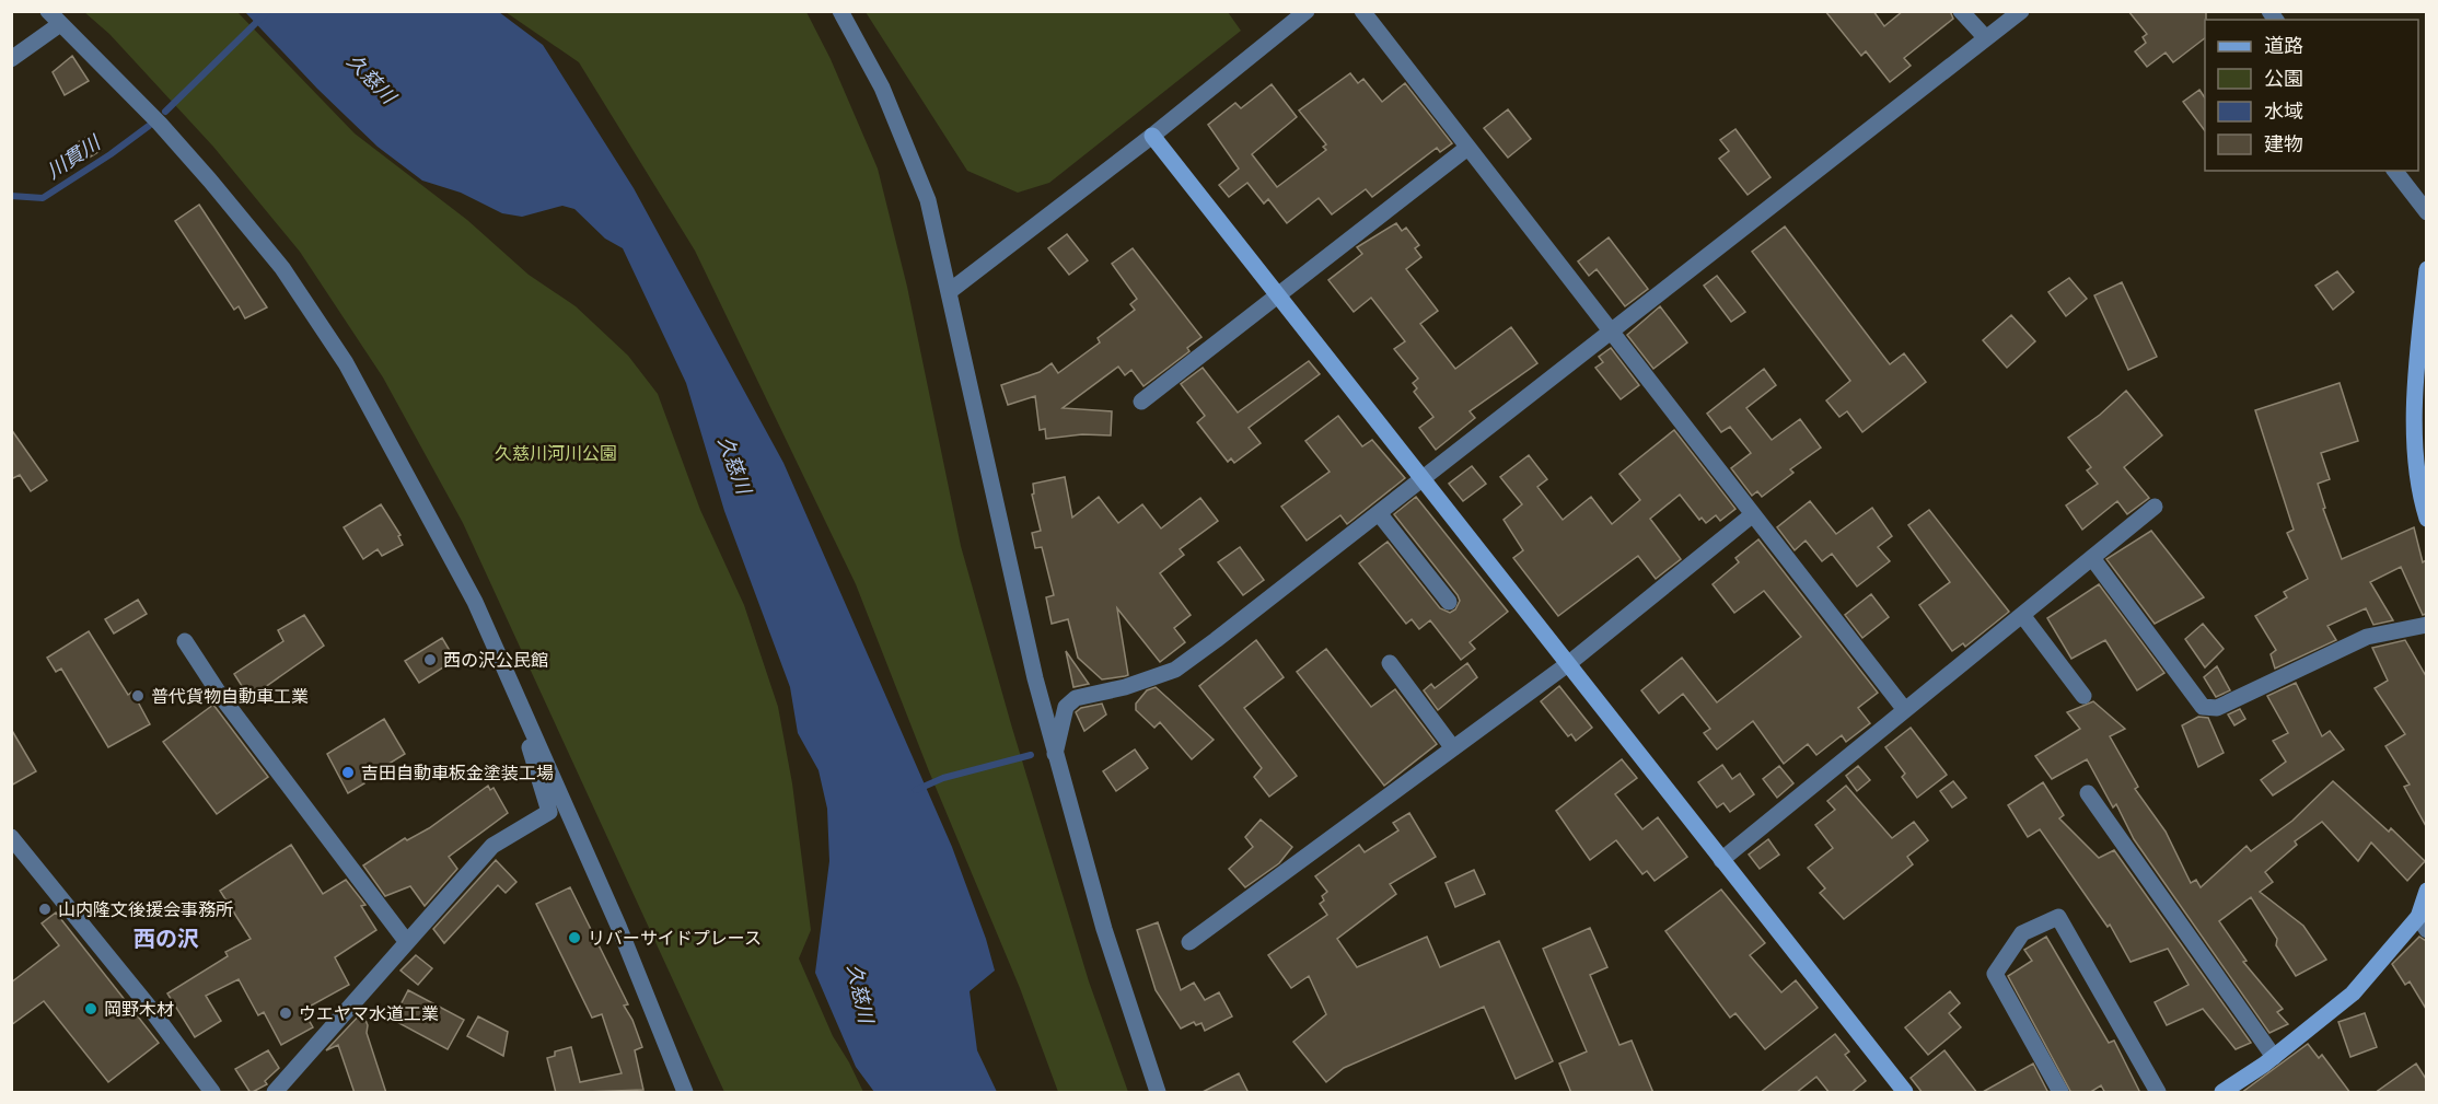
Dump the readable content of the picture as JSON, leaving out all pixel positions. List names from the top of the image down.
{
  "districts": ["西の沢"],
  "water": ["久慈川", "川貫川"],
  "parks": ["久慈川河川公園"],
  "places": [
    "西の沢公民館",
    "普代貨物自動車工業",
    "吉田自動車板金塗装工場",
    "山内隆文後援会事務所",
    "リバーサイドプレース",
    "岡野木材",
    "ウエヤマ水道工業"
  ],
  "legend": [
    "道路",
    "公園",
    "水域",
    "建物"
  ]
}
